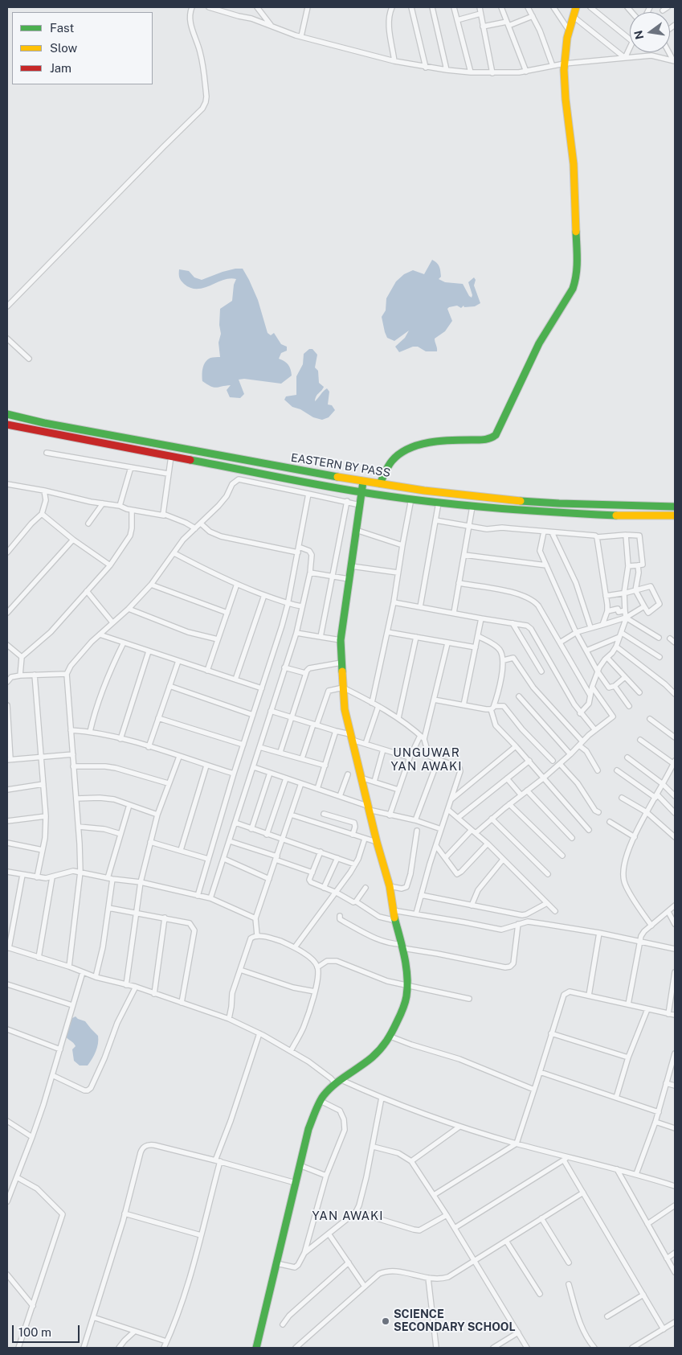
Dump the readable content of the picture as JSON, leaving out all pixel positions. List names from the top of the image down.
{
  "streets": {
    "street": ["EASTERN BY PASS"]
  },
  "districts": ["UNGUWAR YAN AWAKI", "YAN AWAKI"],
  "places": ["SCIENCE SECONDARY SCHOOL"],
  "legend": ["Fast", "Slow", "Jam"],
  "scale_bar": "100 m",
  "north": "left"
}
